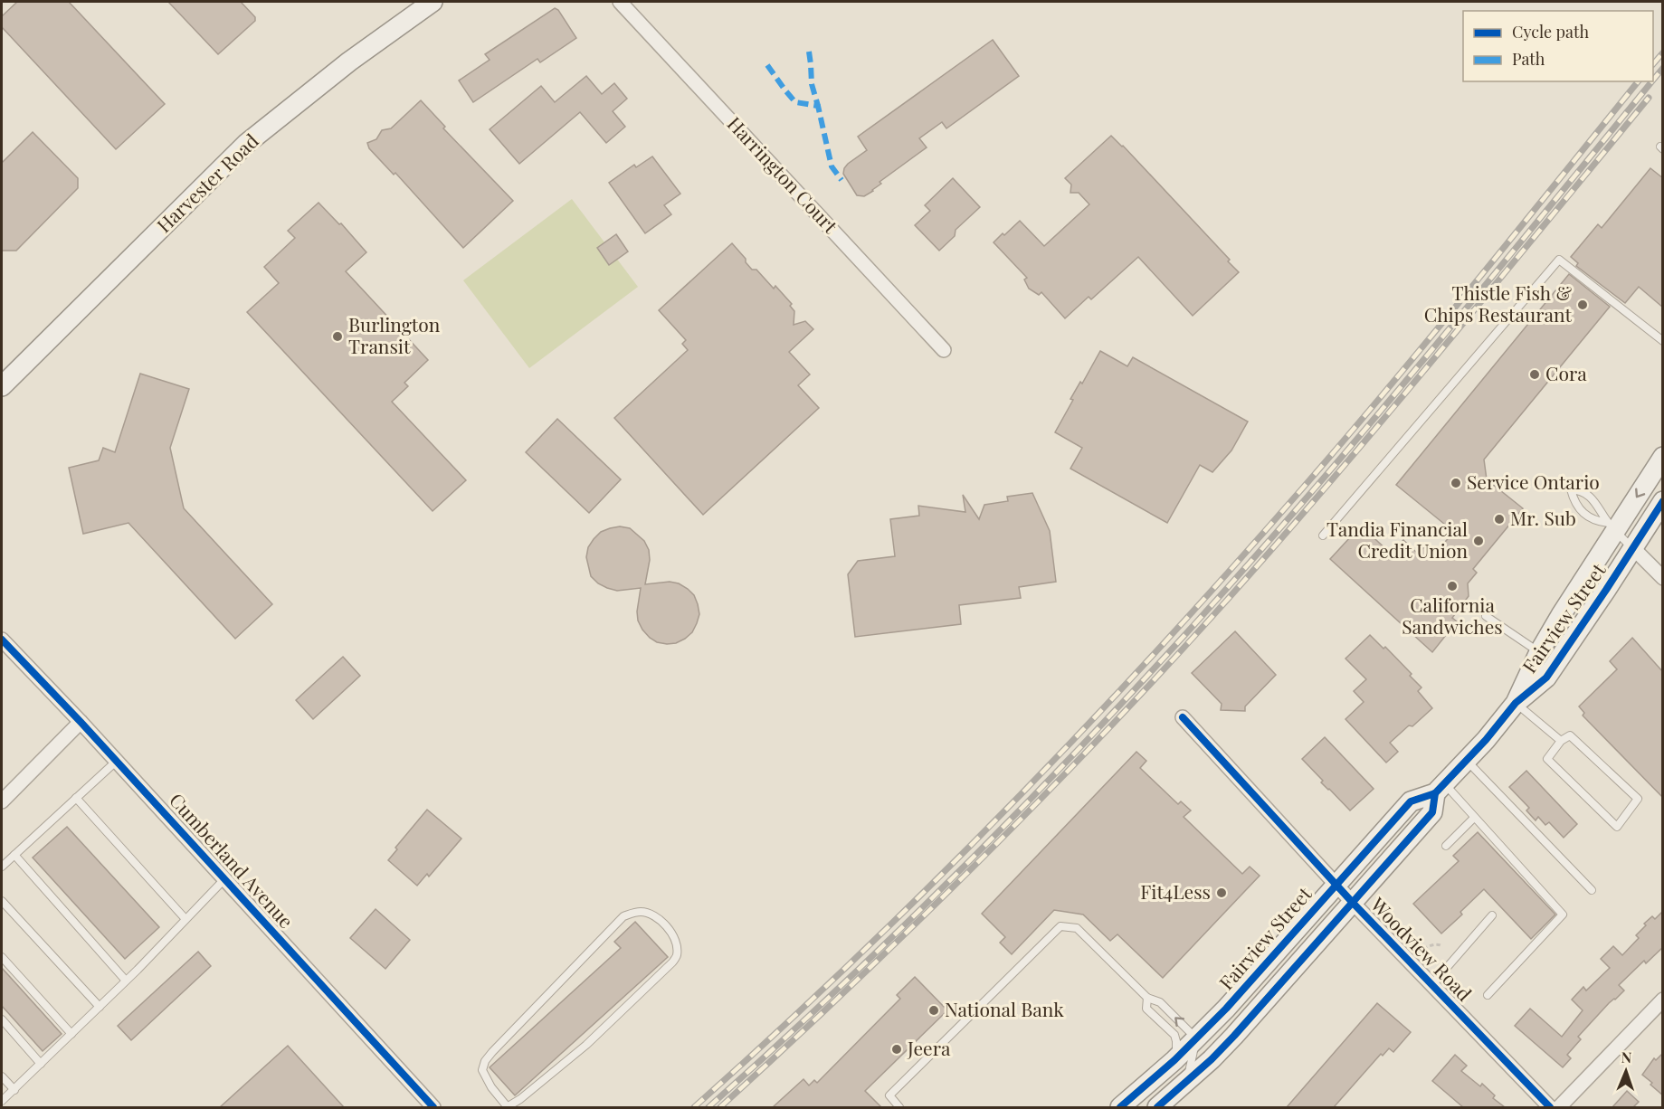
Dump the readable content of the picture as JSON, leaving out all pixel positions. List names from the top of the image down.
{
  "streets": {
    "main road": ["Harvester Road", "Fairview Street"],
    "street": ["Harrington Court", "Cumberland Avenue", "Woodview Road"]
  },
  "crossings": [
    ["Fairview Street", "Woodview Road"]
  ],
  "places": [
    "Thistle Fish & Chips Restaurant",
    "Burlington Transit",
    "Cora",
    "Service Ontario",
    "Mr. Sub",
    "Tandia Financial Credit Union",
    "California Sandwiches",
    "Fit4Less",
    "National Bank",
    "Jeera"
  ],
  "legend": ["Cycle path", "Path"],
  "north": "top"
}
